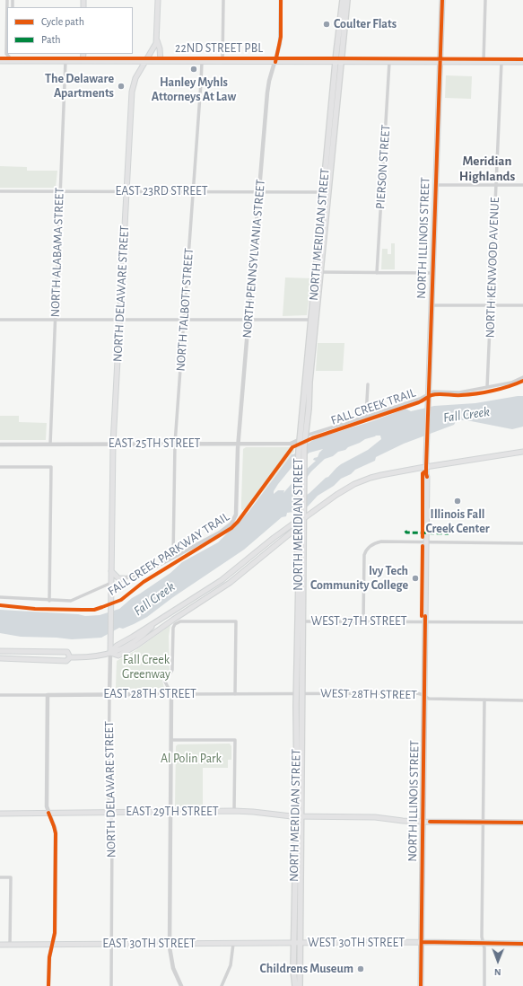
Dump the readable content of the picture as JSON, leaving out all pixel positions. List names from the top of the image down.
{
  "streets": {
    "main road": [
      "NORTH MERIDIAN STREET",
      "NORTH ILLINOIS STREET",
      "NORTH DELAWARE STREET",
      "EAST 29TH STREET",
      "WEST 30TH STREET",
      "EAST 30TH STREET"
    ],
    "street": [
      "PIERSON STREET",
      "EAST 23RD STREET",
      "NORTH ALABAMA STREET",
      "NORTH PENNSYLVANIA STREET",
      "NORTH KENWOOD AVENUE",
      "NORTH TALBOTT STREET",
      "EAST 25TH STREET",
      "WEST 27TH STREET",
      "EAST 28TH STREET",
      "WEST 28TH STREET"
    ],
    "cycle path": ["22ND STREET PBL", "FALL CREEK TRAIL"]
  },
  "crossings": [
    ["EAST 23RD STREET", "NORTH MERIDIAN STREET"],
    ["EAST 23RD STREET", "NORTH ALABAMA STREET"],
    ["EAST 23RD STREET", "NORTH PENNSYLVANIA STREET"],
    ["EAST 23RD STREET", "NORTH DELAWARE STREET"],
    ["EAST 23RD STREET", "NORTH TALBOTT STREET"],
    ["NORTH MERIDIAN STREET", "EAST 25TH STREET"],
    ["NORTH MERIDIAN STREET", "WEST 27TH STREET"],
    ["NORTH MERIDIAN STREET", "EAST 28TH STREET"],
    ["NORTH MERIDIAN STREET", "WEST 28TH STREET"],
    ["NORTH MERIDIAN STREET", "EAST 29TH STREET"],
    ["NORTH MERIDIAN STREET", "WEST 30TH STREET"],
    ["NORTH MERIDIAN STREET", "EAST 30TH STREET"],
    ["NORTH ILLINOIS STREET", "WEST 27TH STREET"],
    ["NORTH ILLINOIS STREET", "WEST 28TH STREET"],
    ["NORTH ILLINOIS STREET", "EAST 29TH STREET"],
    ["NORTH ILLINOIS STREET", "WEST 30TH STREET"],
    ["NORTH ALABAMA STREET", "EAST 25TH STREET"],
    ["NORTH PENNSYLVANIA STREET", "NORTH TALBOTT STREET"],
    ["NORTH PENNSYLVANIA STREET", "EAST 25TH STREET"],
    ["NORTH DELAWARE STREET", "EAST 25TH STREET"],
    ["NORTH DELAWARE STREET", "EAST 28TH STREET"],
    ["NORTH DELAWARE STREET", "EAST 29TH STREET"],
    ["NORTH DELAWARE STREET", "EAST 30TH STREET"],
    ["NORTH TALBOTT STREET", "EAST 25TH STREET"],
    ["EAST 28TH STREET", "WEST 28TH STREET"],
    ["WEST 30TH STREET", "EAST 30TH STREET"]
  ],
  "districts": ["Meridian Highlands"],
  "water": ["Fall Creek"],
  "parks": ["Fall Creek Greenway", "Al Polin Park"],
  "places": [
    "Coulter Flats",
    "Hanley Myhls Attorneys At Law",
    "The Delaware Apartments",
    "Illinois Fall Creek Center",
    "Ivy Tech Community College",
    "Childrens Museum"
  ],
  "legend": ["Cycle path", "Path"],
  "north": "bottom"
}
